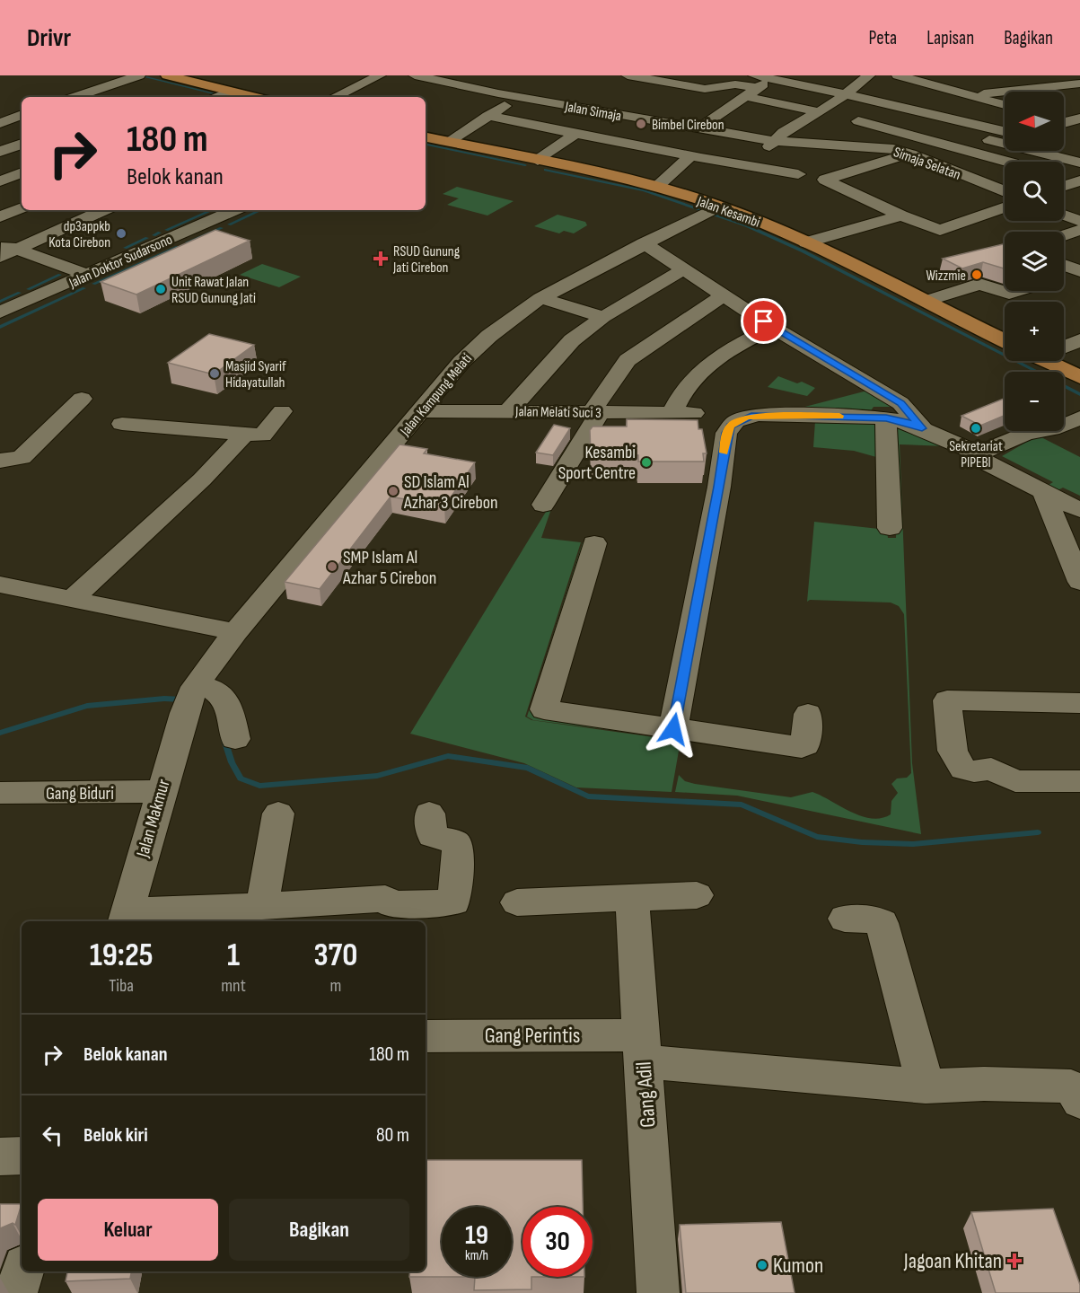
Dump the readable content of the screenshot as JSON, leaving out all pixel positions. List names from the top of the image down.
{
  "streets": {
    "main road": ["Jalan Kesambi"],
    "street": [
      "Jalan Simaja",
      "Simaja Selatan",
      "Jalan Doktor Sudarsono",
      "Jalan Kampung Melati",
      "Jalan Melati Suci 3",
      "Gang Biduri",
      "Jalan Makmur",
      "Gang Perintis",
      "Gang Adil"
    ]
  },
  "crossings": [
    ["Jalan Simaja", "Simaja Selatan"],
    ["Jalan Kesambi", "Jalan Kampung Melati"],
    ["Jalan Kampung Melati", "Jalan Melati Suci 3"],
    ["Jalan Kampung Melati", "Jalan Makmur"],
    ["Gang Biduri", "Jalan Makmur"],
    ["Gang Perintis", "Gang Adil"]
  ],
  "places": {
    "other": [
      "Bimbel Cirebon",
      "dp3appkb Kota Cirebon",
      "Wizzmie",
      "Unit Rawat Jalan RSUD Gunung Jati",
      "Masjid Syarif Hidayatullah",
      "Sekretariat PIPEBI",
      "Kesambi Sport Centre",
      "SD Islam Al Azhar 3 Cirebon",
      "SMP Islam Al Azhar 5 Cirebon",
      "Kumon"
    ],
    "health": ["RSUD Gunung Jati Cirebon", "Jagoan Khitan"]
  },
  "north": "left",
  "page": {
    "header": "Drivr",
    "nav": ["Peta", "Lapisan", "Bagikan"],
    "map_buttons": ["+", "−"],
    "turn": ["180 m", "Belok kanan"],
    "eta": [
      "19:25",
      "Tiba",
      "1",
      "mnt",
      "370",
      "m"
    ],
    "list": [
      {
        "name": "Belok kanan",
        "value": "180 m"
      },
      {
        "name": "Belok kiri",
        "value": "80 m"
      }
    ],
    "buttons": ["Keluar", "Bagikan"],
    "speed": "19 km/h",
    "limit": "30"
  }
}
